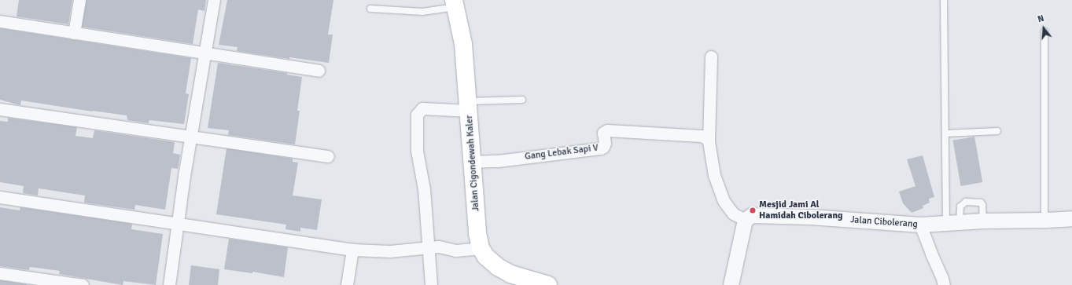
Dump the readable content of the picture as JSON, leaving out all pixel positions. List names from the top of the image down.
{
  "streets": {
    "main road": ["Jalan Cigondewah Kaler"],
    "street": ["Gang Lebak Sapi V", "Jalan Cibolerang"]
  },
  "crossings": [
    ["Gang Lebak Sapi V", "Jalan Cigondewah Kaler"]
  ],
  "places": ["Mesjid Jami Al Hamidah Cibolerang"],
  "north": "top"
}
